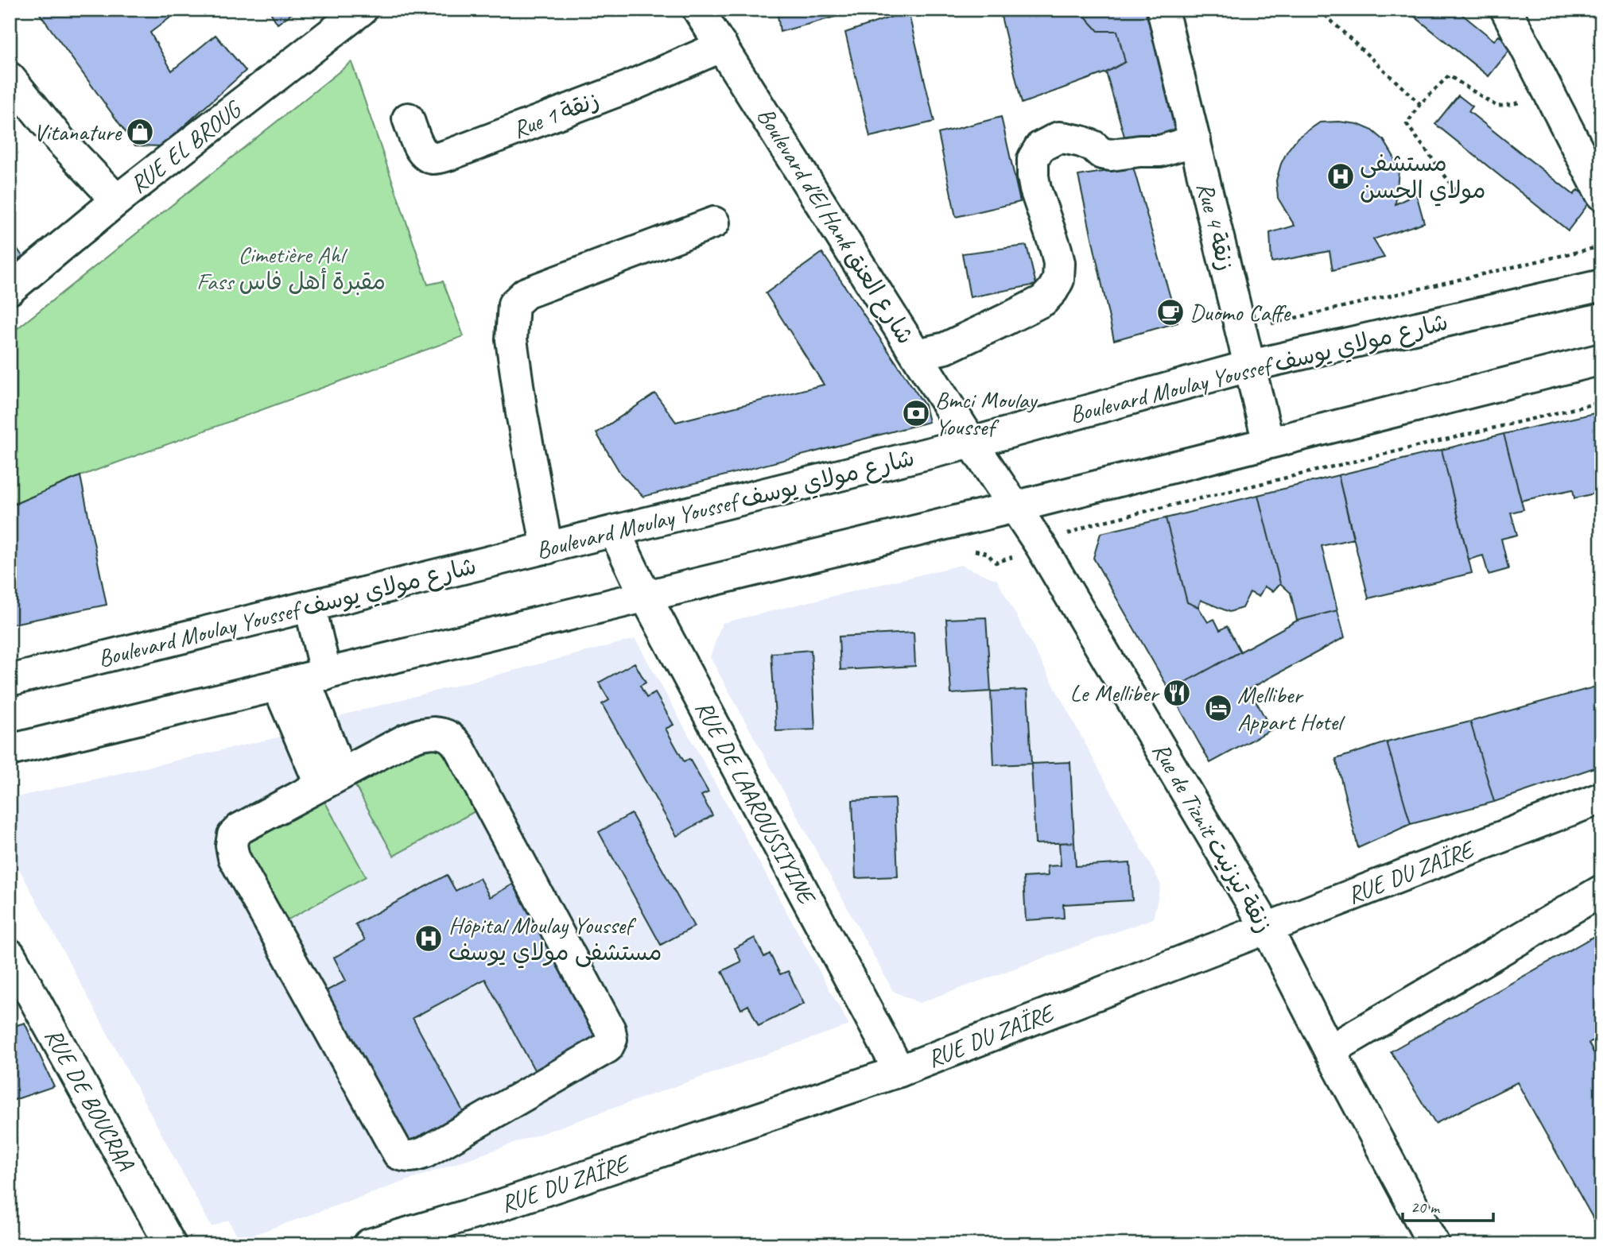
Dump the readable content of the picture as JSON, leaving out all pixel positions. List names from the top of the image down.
{
  "streets": {
    "street": [
      "Rue 1 زنقة",
      "RUE EL BROUG",
      "Boulevard d'El Hank شارع العنق",
      "Rue 4 زنقة",
      "Boulevard Moulay Youssef شارع مولاي يوسف",
      "RUE DE LAAROUSSIYINE",
      "Rue de Tiznit زنقة تيزنيت",
      "RUE DU ZAÏRE",
      "RUE DE BOUCRAA"
    ]
  },
  "crossings": [
    ["Rue 1 زنقة", "Boulevard d'El Hank شارع العنق"],
    ["Boulevard d'El Hank شارع العنق", "Boulevard Moulay Youssef شارع مولاي يوسف"],
    ["Boulevard d'El Hank شارع العنق", "Rue de Tiznit زنقة تيزنيت"],
    ["Rue 4 زنقة", "Boulevard Moulay Youssef شارع مولاي يوسف"],
    ["Boulevard Moulay Youssef شارع مولاي يوسف", "RUE DE LAAROUSSIYINE"],
    ["Boulevard Moulay Youssef شارع مولاي يوسف", "Rue de Tiznit زنقة تيزنيت"],
    ["RUE DE LAAROUSSIYINE", "RUE DU ZAÏRE"],
    ["Rue de Tiznit زنقة تيزنيت", "RUE DU ZAÏRE"]
  ],
  "parks": ["Cimetière Ahl Fass مقبرة أهل فاس"],
  "places": {
    "shop": ["Vitanature"],
    "hospital": ["مستشفى مولاي الحسن", "Hôpital Moulay Youssef مستشفى مولاي يوسف"],
    "cafe": ["Duomo Caffe"],
    "bank": ["Bmci Moulay Youssef"],
    "restaurant": ["Le Melliber"],
    "hotel": ["Melliber Appart Hotel"]
  },
  "scale_bar": "20 m"
}
